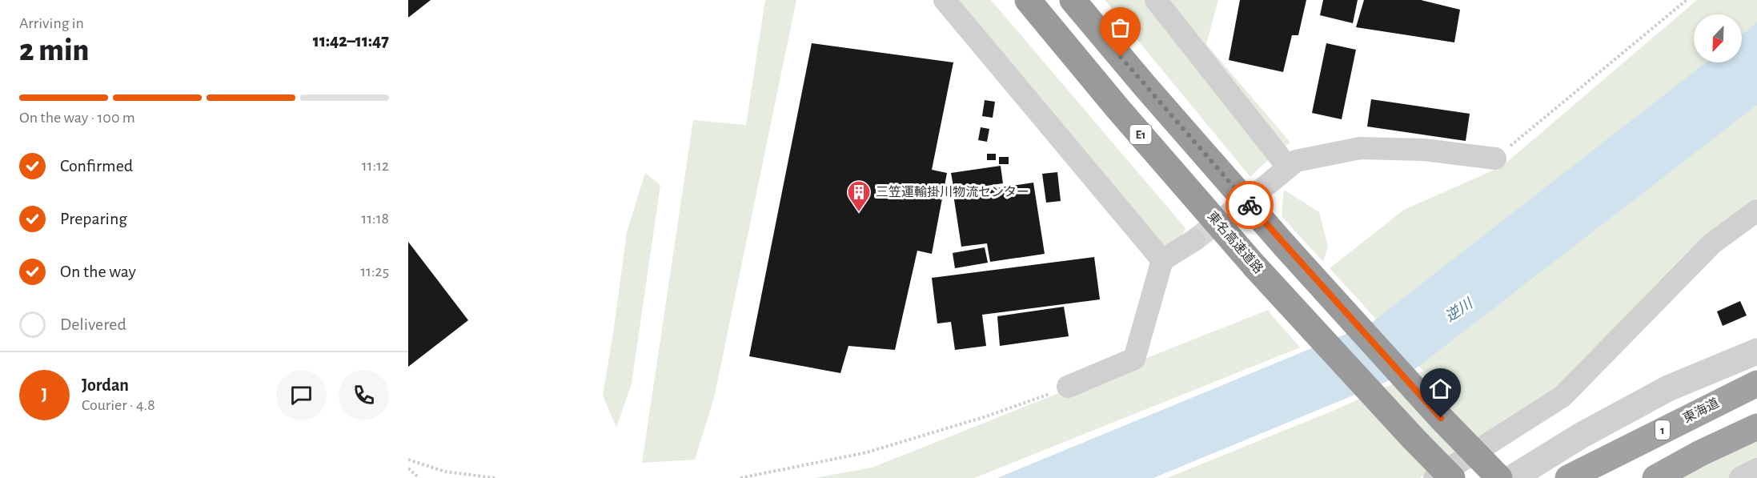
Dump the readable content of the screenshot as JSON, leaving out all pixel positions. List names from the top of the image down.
{
  "streets": {
    "highway": [
      "E1",
      "東名高速道路",
      "東海道",
      "1"
    ]
  },
  "water": ["逆川"],
  "places": {
    "building": ["三笠運輸掛川物流センター"]
  },
  "north": "bottom left",
  "page": {
    "heading": ["2 min", "Arriving in", "11:42–11:47"],
    "panel": ["Jordan", "Courier · 4.8"],
    "bar": "On the way · 100 m",
    "list": [
      ["Confirmed", "11:12"],
      ["Preparing", "11:18"],
      ["On the way", "11:25"],
      "Delivered"
    ],
    "round": "J"
  }
}
